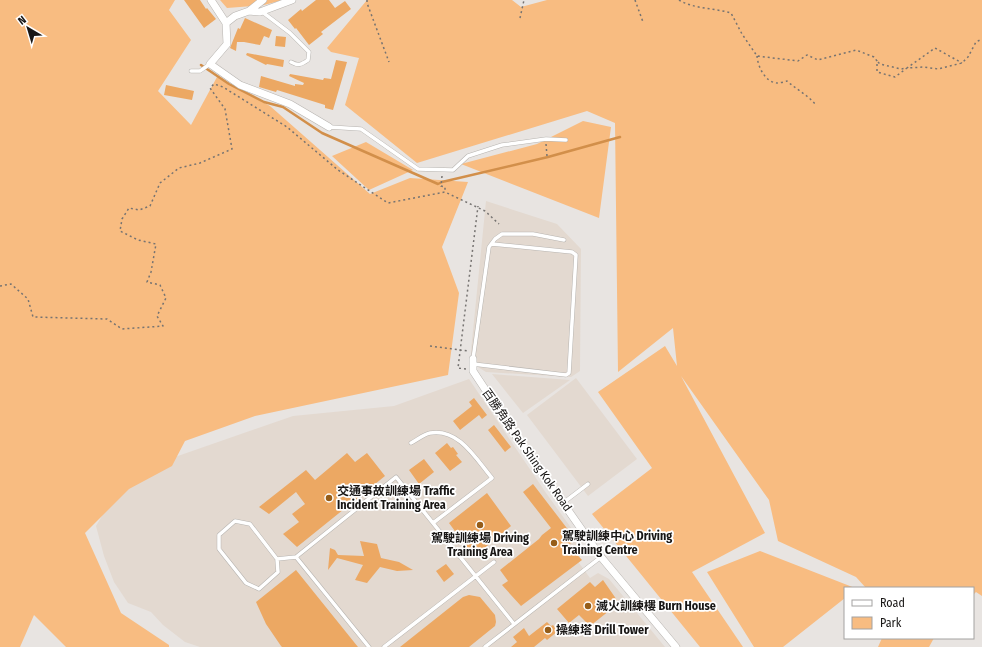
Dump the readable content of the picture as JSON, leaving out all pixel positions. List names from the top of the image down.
{
  "streets": {
    "street": ["百勝角路 Pak Shing Kok Road"]
  },
  "places": [
    "交通事故訓練場 Traffic Incident Training Area",
    "駕駛訓練場 Driving Training Area",
    "駕駛訓練中心 Driving Training Centre",
    "滅火訓練樓 Burn House",
    "操練塔 Drill Tower"
  ],
  "legend": ["Road", "Park"],
  "north": "top left"
}
